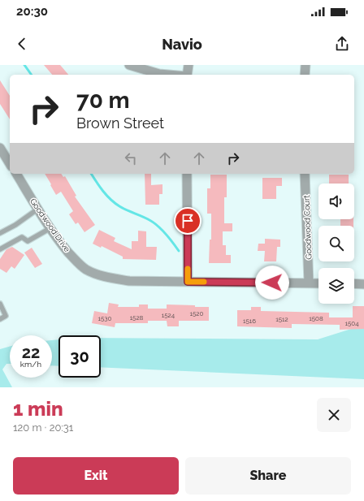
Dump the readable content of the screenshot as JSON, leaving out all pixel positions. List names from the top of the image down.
{
  "streets": {
    "street": ["Goodwood Drive", "Goodwood Court"]
  },
  "crossings": [
    ["Goodwood Drive", "Goodwood Court"]
  ],
  "house_numbers": [
    "1520",
    "1524",
    "1528",
    "1530",
    "1508",
    "1512",
    "1516",
    "1504"
  ],
  "page": {
    "status": "20:30",
    "header": "Navio",
    "turn": ["70 m", "Brown Street"],
    "speed": "22 km/h",
    "limit": "30",
    "heading": ["1 min", "120 m · 20:31"],
    "buttons": ["Exit", "Share"]
  }
}
